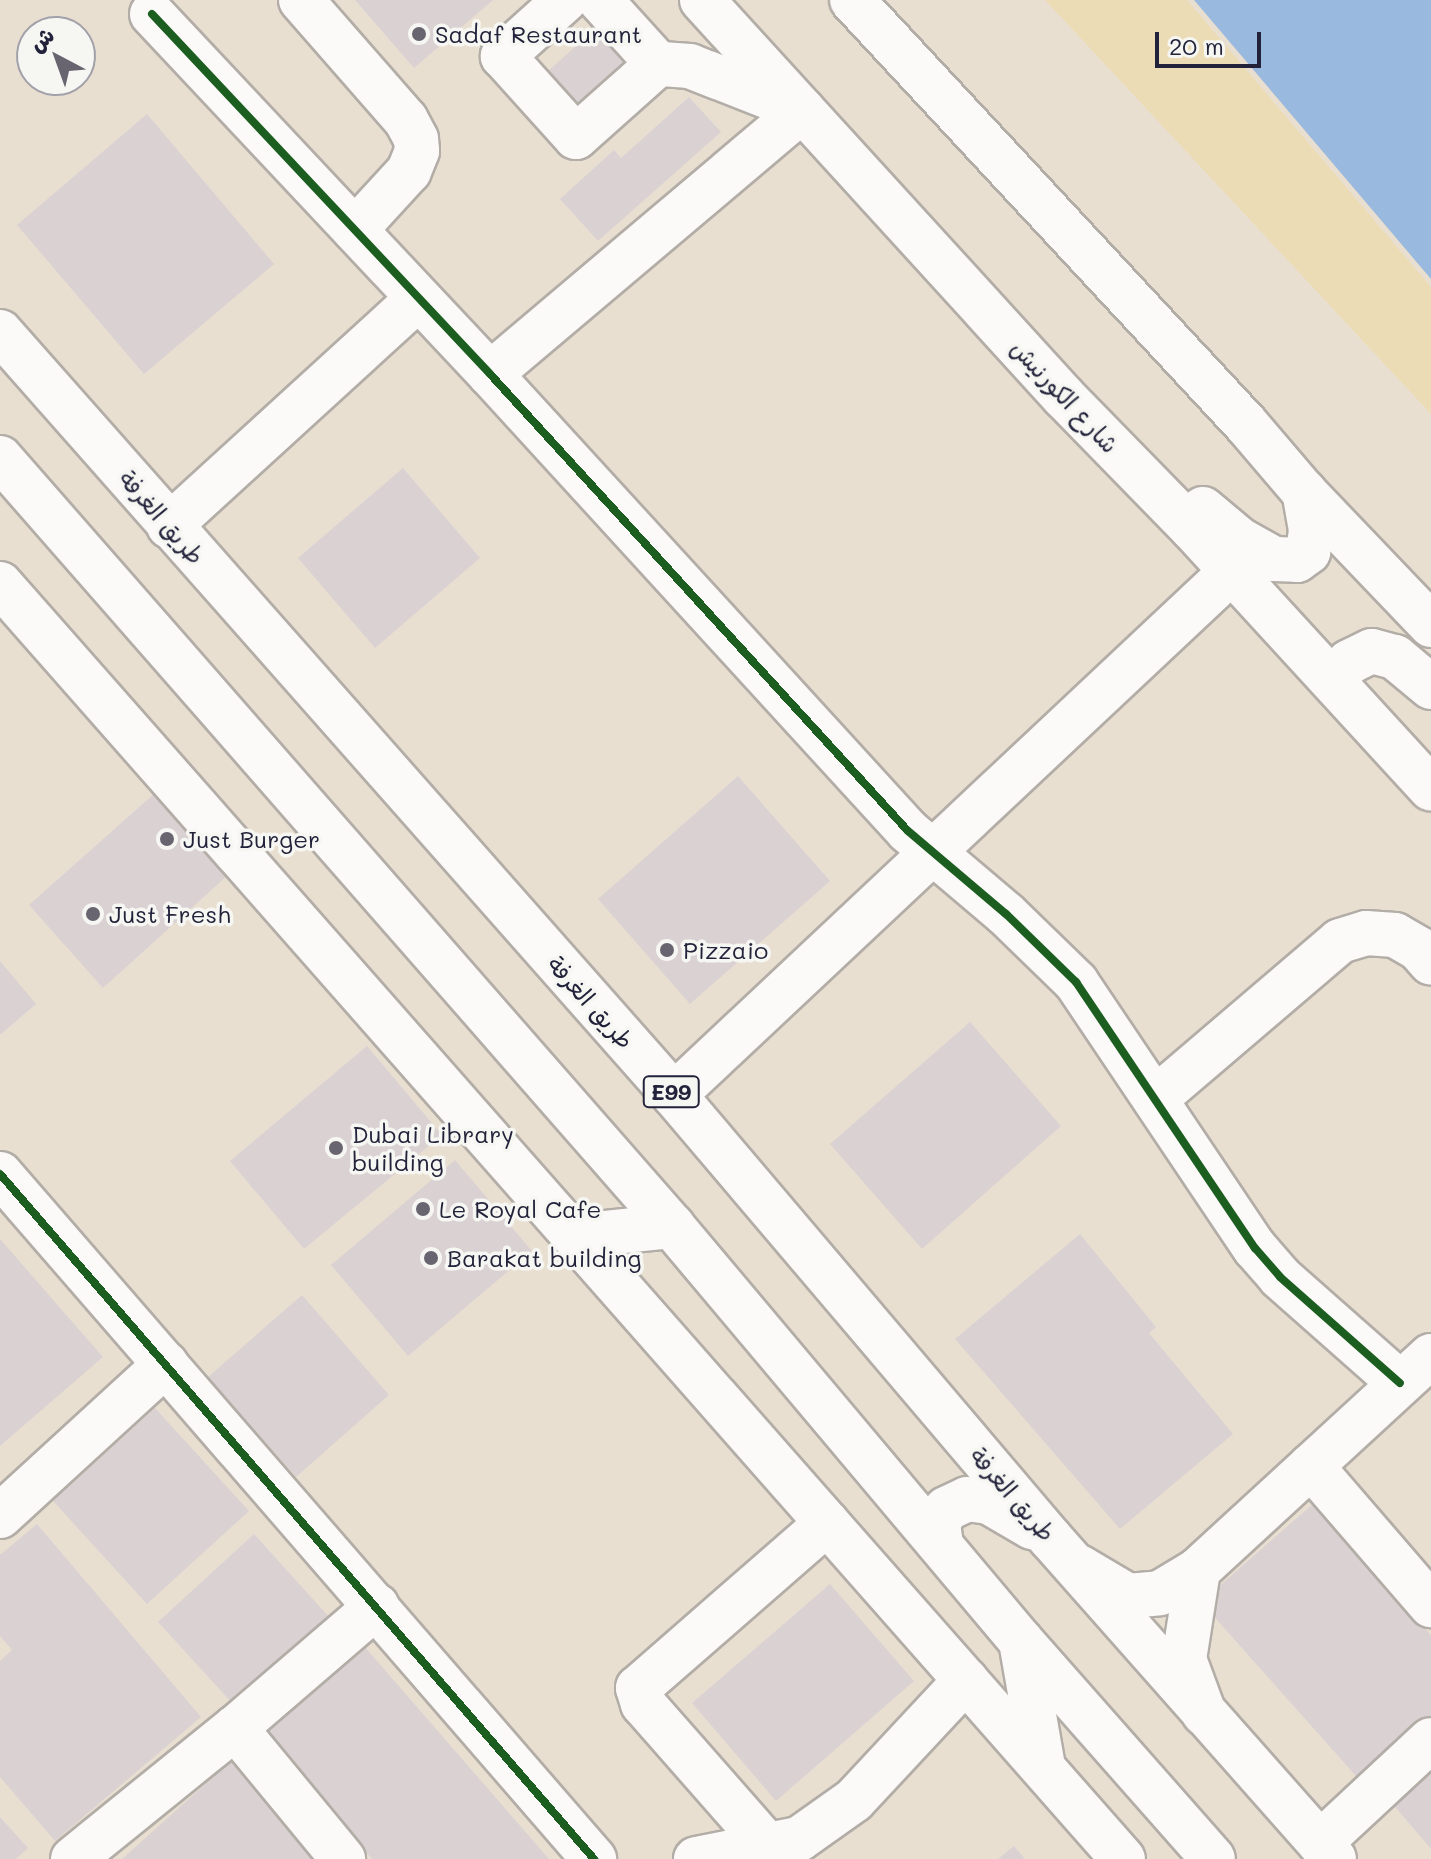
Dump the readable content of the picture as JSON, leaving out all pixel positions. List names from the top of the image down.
{
  "streets": {
    "main road": ["شارع الكورنيش", "طريق الغرفة", "E99"]
  },
  "places": [
    "Sadaf Restaurant",
    "Just Burger",
    "Just Fresh",
    "Pizzaio",
    "Dubai Library building",
    "Le Royal Cafe",
    "Barakat building"
  ],
  "scale_bar": "20 m",
  "north": "top left"
}
